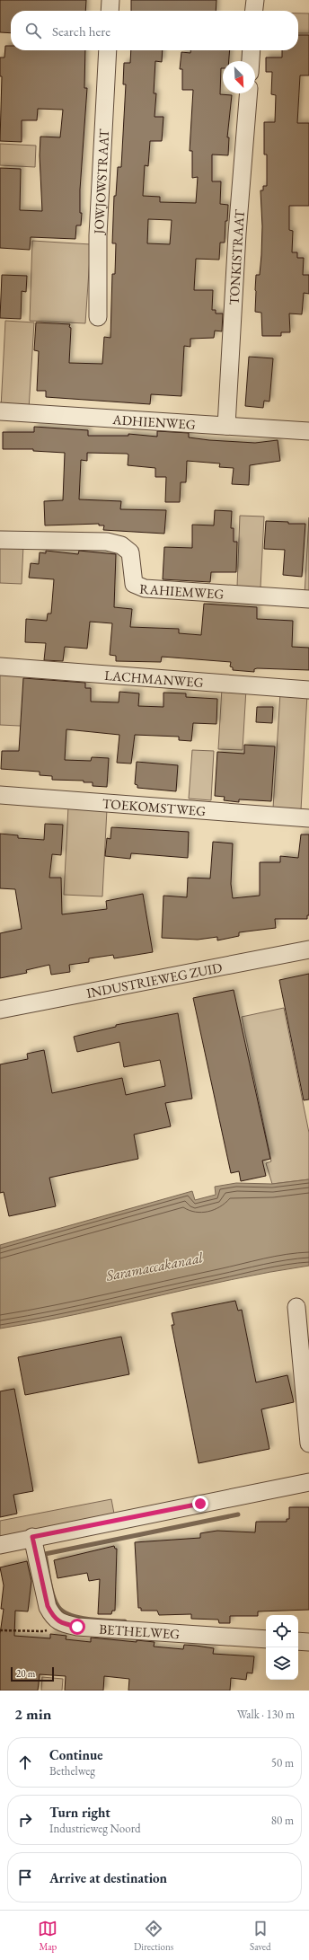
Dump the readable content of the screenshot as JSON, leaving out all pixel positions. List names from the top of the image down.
{
  "streets": {
    "street": [
      "JOWJOWSTRAAT",
      "TONKISTRAAT",
      "ADHIENWEG",
      "RAHIEMWEG",
      "LACHMANWEG",
      "TOEKOMSTWEG",
      "INDUSTRIEWEG ZUID",
      "BETHELWEG"
    ]
  },
  "crossings": [
    ["TONKISTRAAT", "ADHIENWEG"]
  ],
  "water": ["Saramaccakanaal"],
  "scale_bar": "20 m",
  "north": "bottom right",
  "page": {
    "search": "Search here",
    "scale": "20 m",
    "heading": ["2 min", "Walk · 130 m"],
    "list": [
      ["Continue", "Bethelweg", "50 m"],
      ["Turn right", "Industrieweg Noord", "80 m"],
      "Arrive at destination"
    ],
    "nav": ["Map", "Directions", "Saved"]
  }
}
